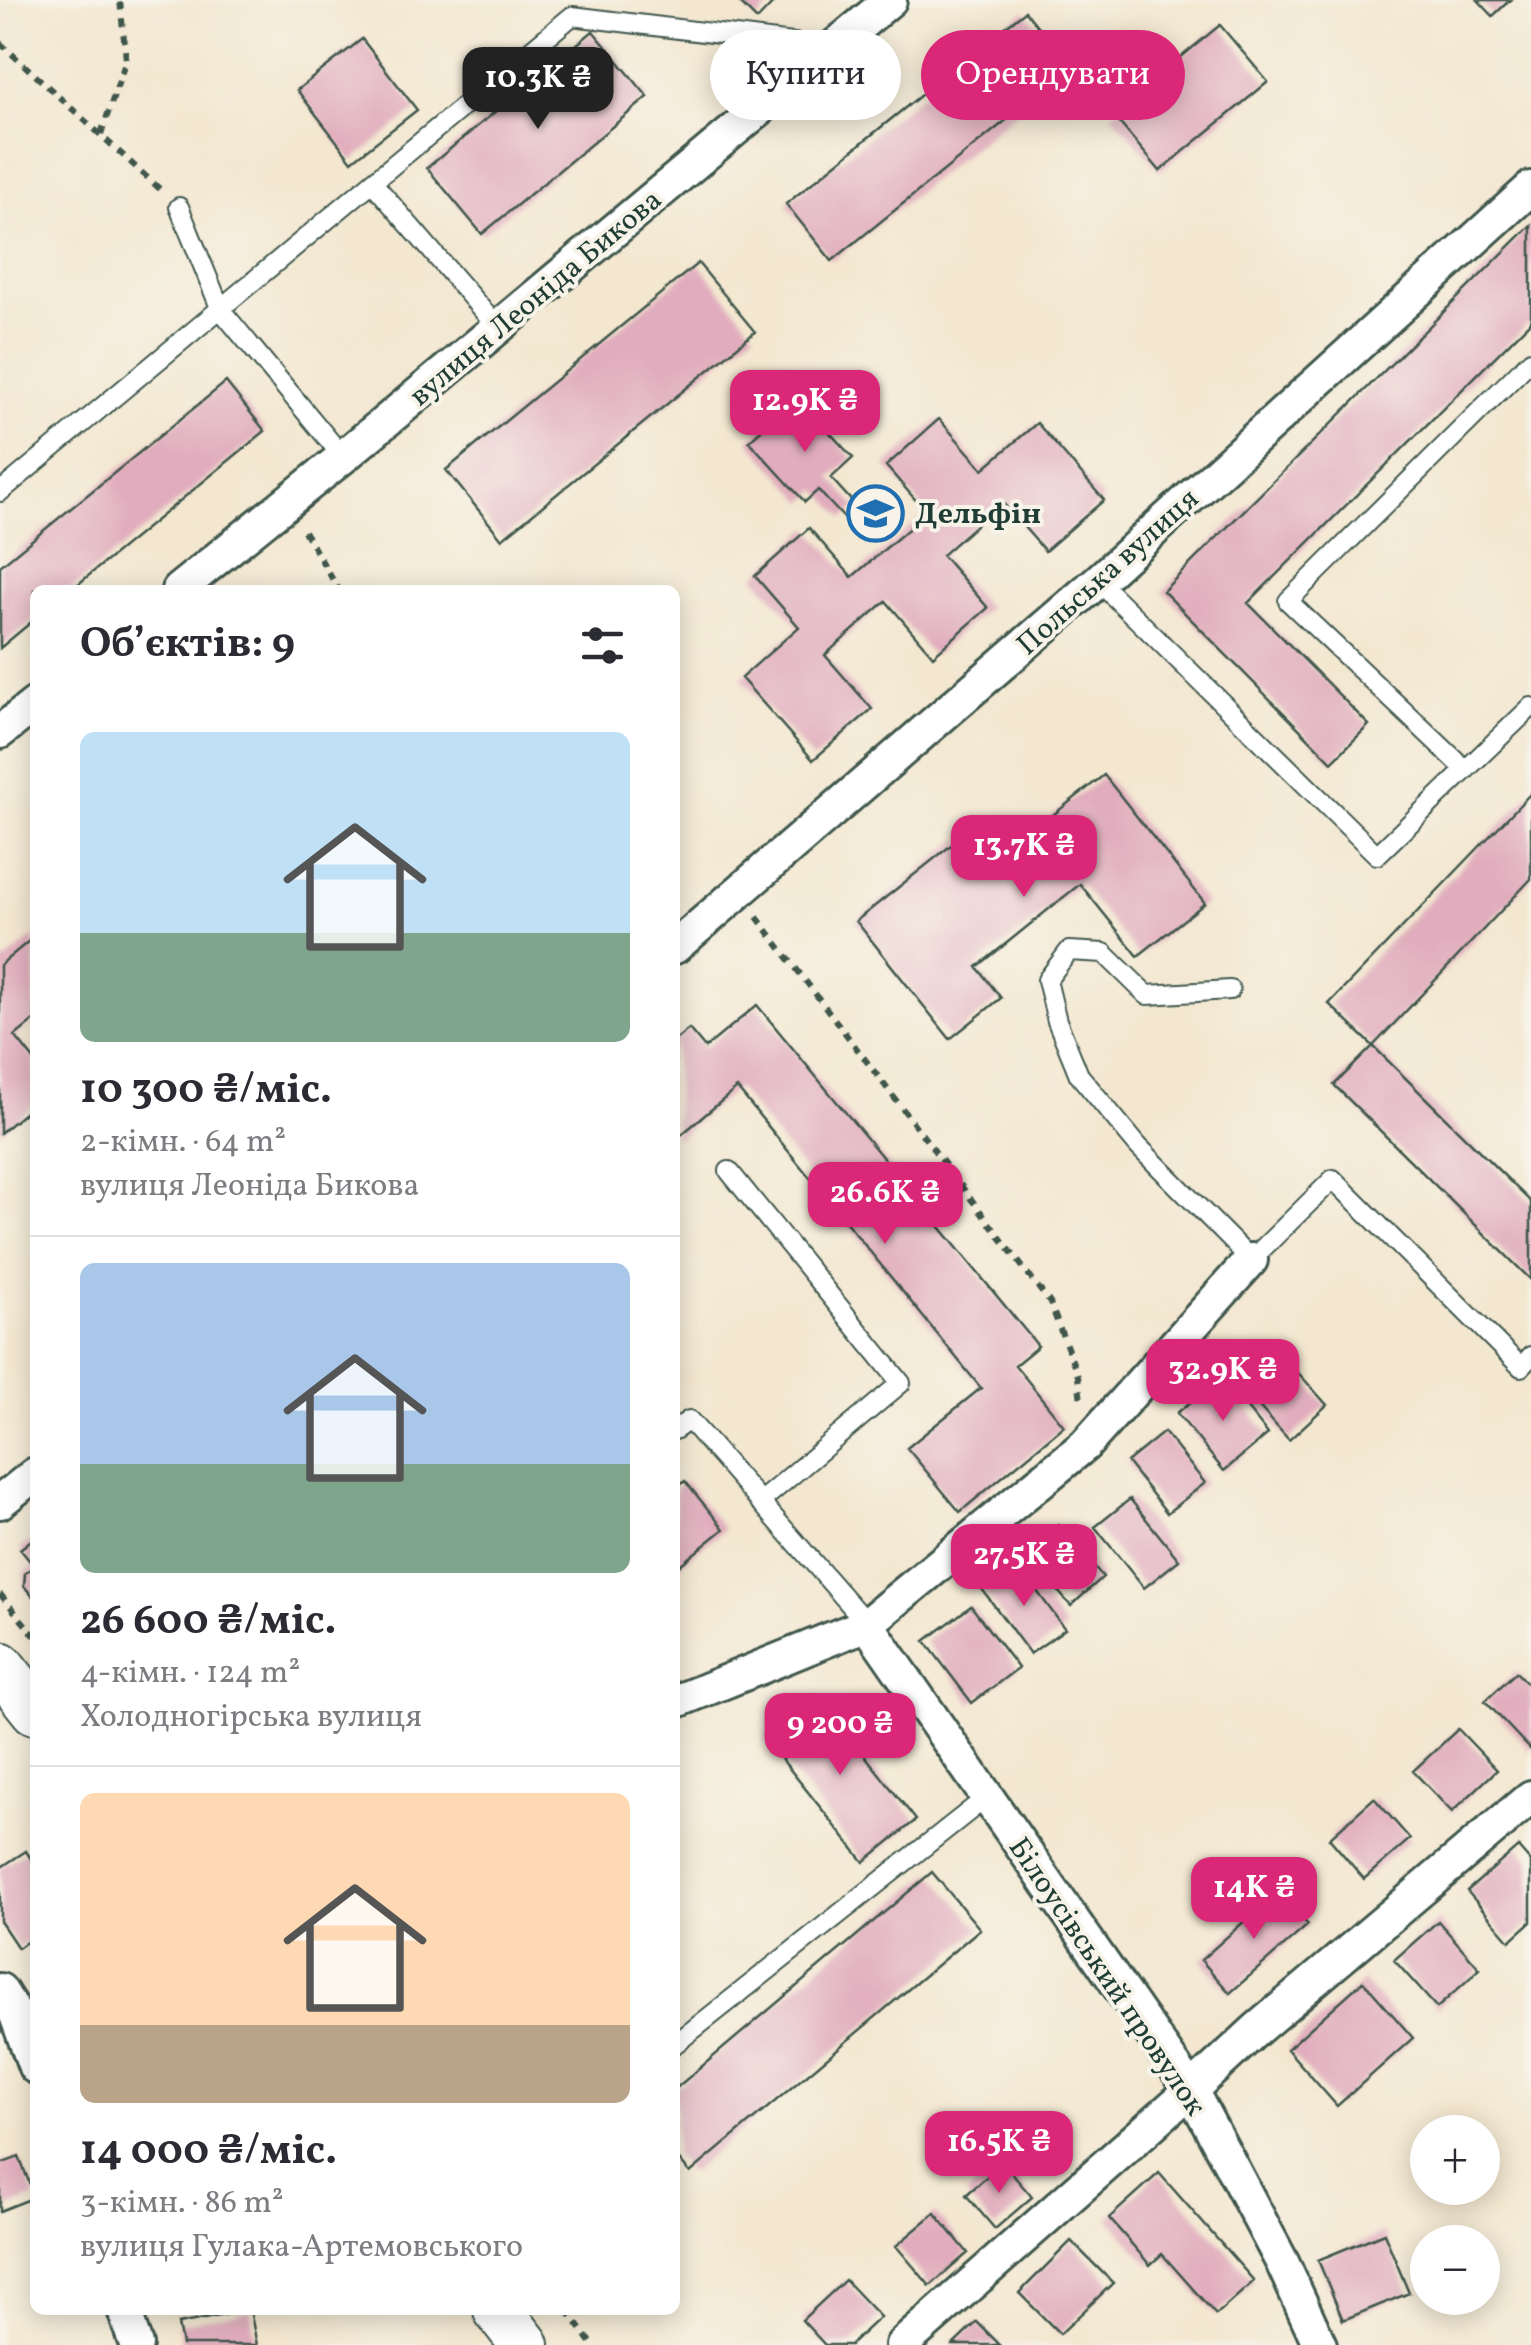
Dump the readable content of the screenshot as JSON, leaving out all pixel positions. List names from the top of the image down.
{
  "streets": {
    "street": ["вулиця Леоніда Бикова", "Польська вулиця", "Білоусівський провулок"]
  },
  "places": {
    "school or university": ["Дельфін"]
  },
  "page": {
    "chip": ["Купити", "Орендувати"],
    "price": [
      "10.3K ₴",
      "12.9K ₴",
      "13.7K ₴",
      "26.6K ₴",
      "32.9K ₴",
      "27.5K ₴",
      "9 200 ₴",
      "14K ₴",
      "16.5K ₴"
    ],
    "heading": "Об’єктів: 9",
    "list": [
      {
        "name": "10 300 ₴/міс.",
        "note": "2-кімн. · 64 m² · вулиця Леоніда Бикова"
      },
      {
        "name": "26 600 ₴/міс.",
        "note": "4-кімн. · 124 m² · Холодногірська вулиця"
      },
      {
        "name": "14 000 ₴/міс.",
        "note": "3-кімн. · 86 m² · вулиця Гулака-Артемовського"
      }
    ],
    "map_buttons": ["+", "−"]
  }
}
